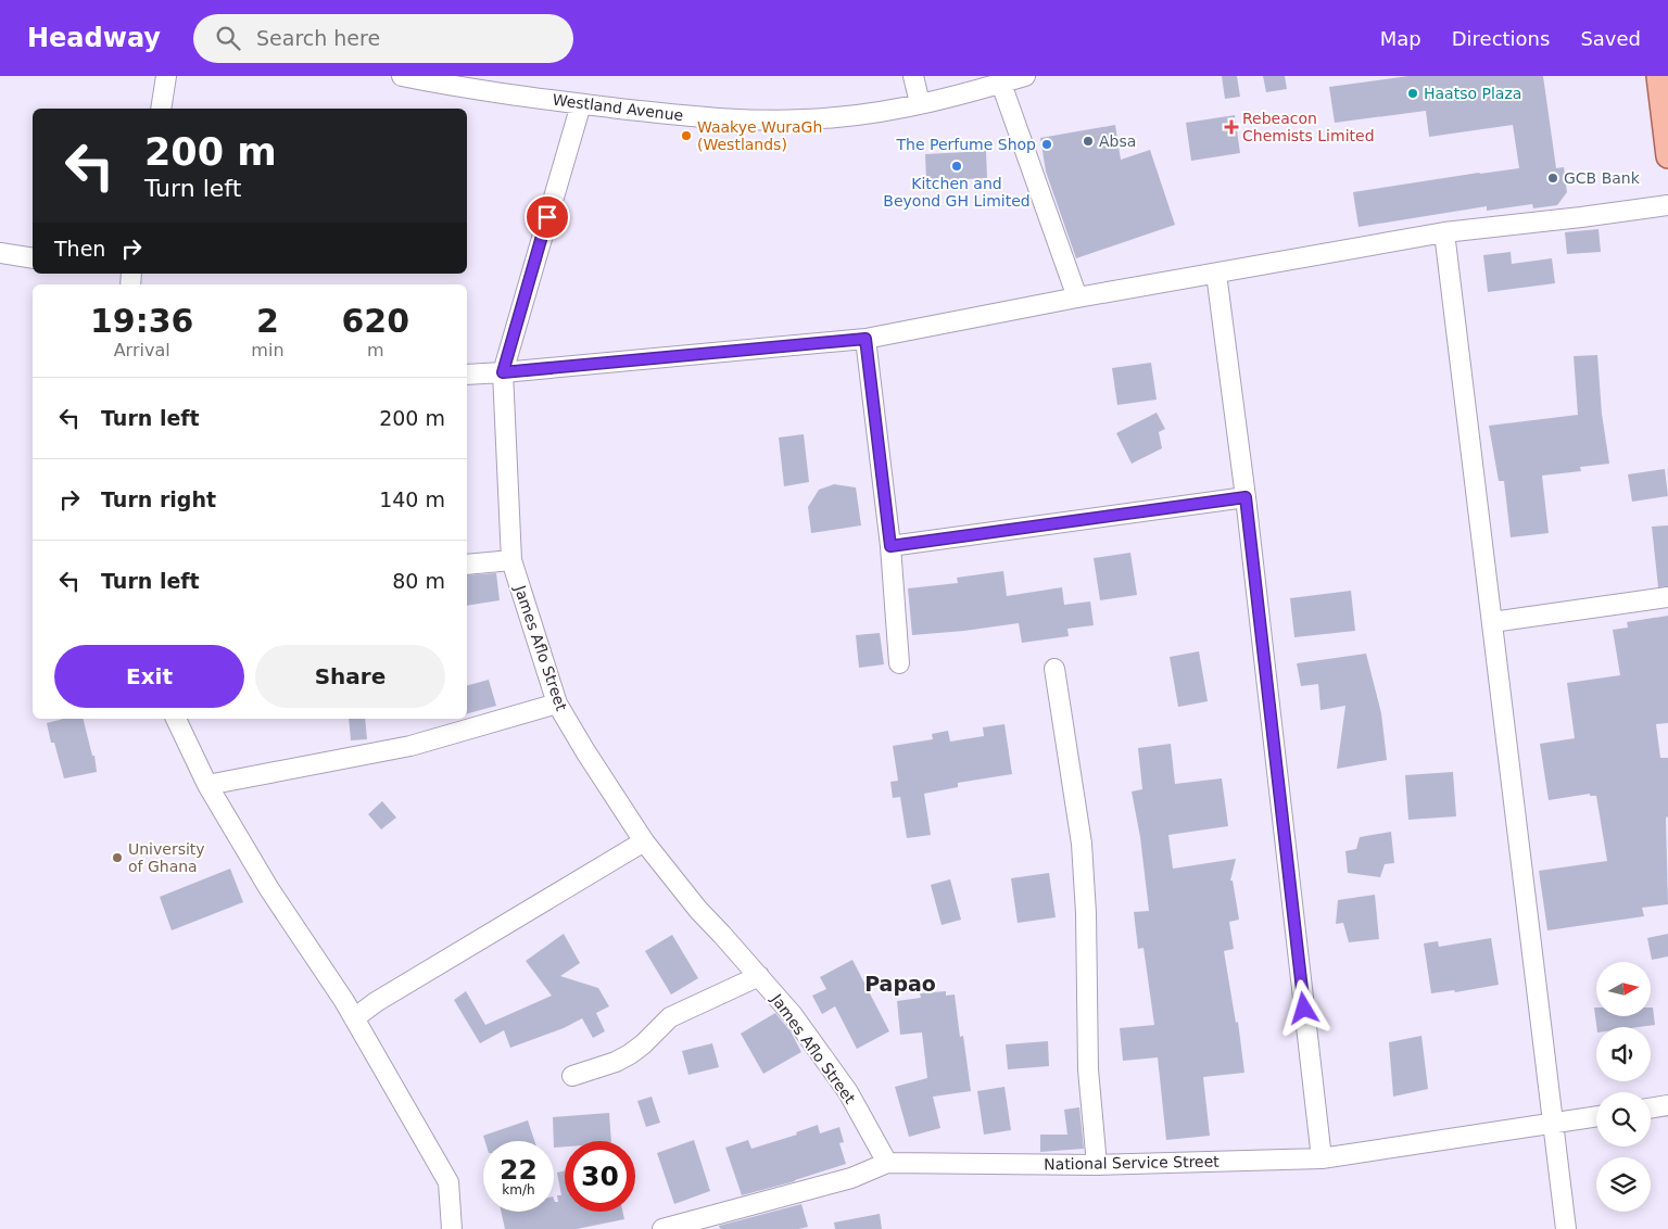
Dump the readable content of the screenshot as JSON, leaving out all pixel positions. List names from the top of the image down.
{
  "streets": {
    "street": ["Westland Avenue", "James Aflo Street", "National Service Street"]
  },
  "crossings": [
    ["Westland Avenue", "James Aflo Street"],
    ["James Aflo Street", "National Service Street"]
  ],
  "districts": ["Papao"],
  "places": {
    "other": [
      "Haatso Plaza",
      "Waakye WuraGh (Westlands)",
      "Absa",
      "The Perfume Shop",
      "Kitchen and Beyond GH Limited",
      "GCB Bank",
      "University of Ghana"
    ],
    "health": ["Rebeacon Chemists Limited"]
  },
  "north": "right",
  "page": {
    "header": "Headway",
    "search": "Search here",
    "nav": ["Map", "Directions", "Saved"],
    "turn": ["200 m", "Turn left"],
    "then": "Then",
    "eta": [
      "19:36",
      "Arrival",
      "2",
      "min",
      "620",
      "m"
    ],
    "list": [
      {
        "name": "Turn left",
        "value": "200 m"
      },
      {
        "name": "Turn right",
        "value": "140 m"
      },
      {
        "name": "Turn left",
        "value": "80 m"
      }
    ],
    "buttons": ["Exit", "Share"],
    "speed": "22 km/h",
    "limit": "30"
  }
}
